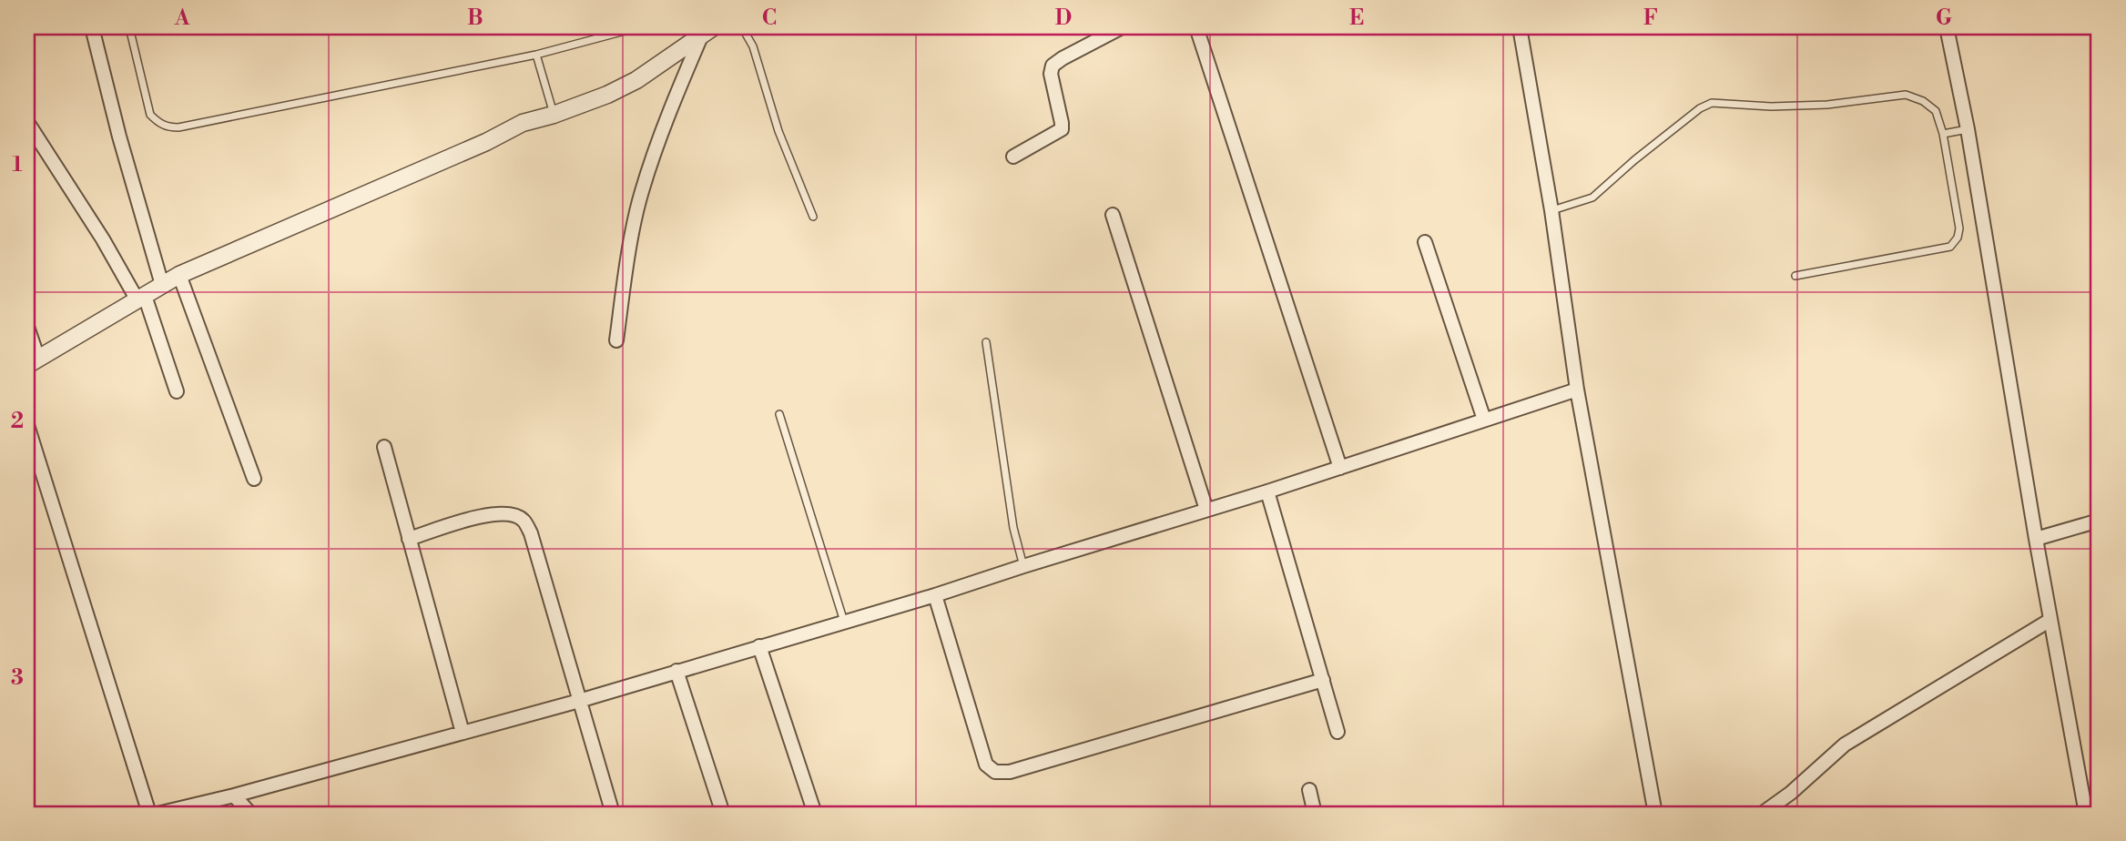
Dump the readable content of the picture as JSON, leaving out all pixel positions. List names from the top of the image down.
{
  "grid": {
    "columns": [
      "A",
      "B",
      "C",
      "D",
      "E",
      "F",
      "G"
    ],
    "rows": ["1", "2", "3"]
  }
}
